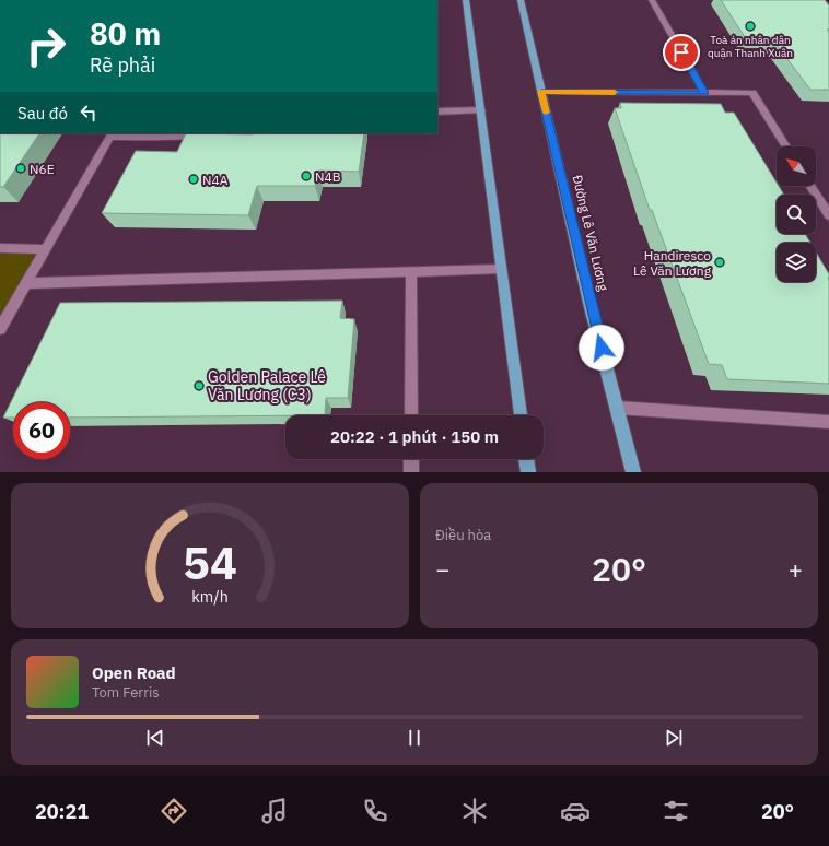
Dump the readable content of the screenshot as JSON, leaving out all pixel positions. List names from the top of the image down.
{
  "streets": {
    "main road": ["Đường Lê Văn Lương"]
  },
  "places": [
    "Toà án nhân dân quận Thanh Xuân",
    "N6E",
    "N4B",
    "N4A",
    "Handiresco Lê Văn Lương",
    "Golden Palace Lê Văn Lương (C3)"
  ],
  "north": "top left",
  "page": {
    "turn": ["80 m", "Rẽ phải"],
    "then": "Sau đó",
    "limit": "60",
    "trip": "20:22 · 1 phút · 150 m",
    "tile": "Điều hòa",
    "heat": ["−", "20°", "+"],
    "song": ["Open Road", "Tom Ferris"],
    "tabs": ["20:21", "20°"],
    "gauge": ["54", "km/h"]
  }
}
